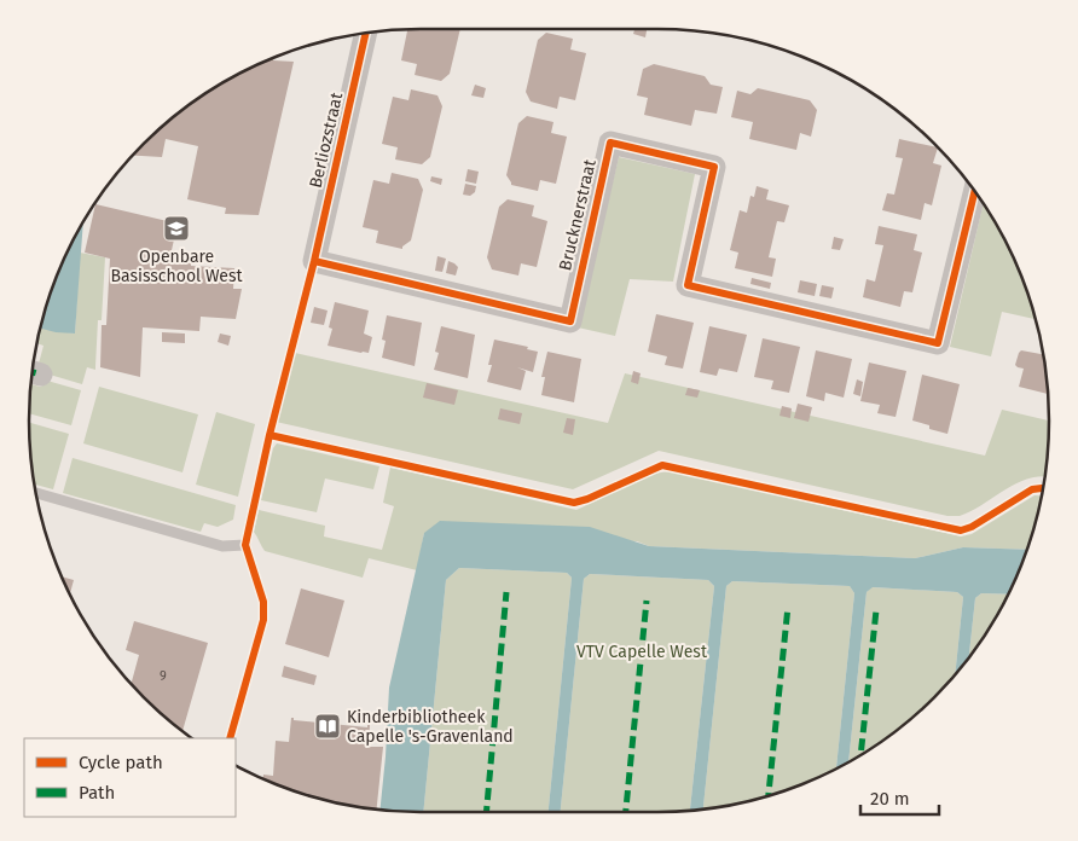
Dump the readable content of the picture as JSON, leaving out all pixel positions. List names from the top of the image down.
{
  "streets": {
    "street": ["Berliozstraat", "Brucknerstraat"]
  },
  "crossings": [
    ["Berliozstraat", "Brucknerstraat"]
  ],
  "parks": ["VTV Capelle West"],
  "places": {
    "school or university": ["Openbare Basisschool West"],
    "library": ["Kinderbibliotheek Capelle 's-Gravenland"]
  },
  "house_numbers": ["9"],
  "legend": ["Cycle path", "Path"],
  "scale_bar": "20 m"
}
